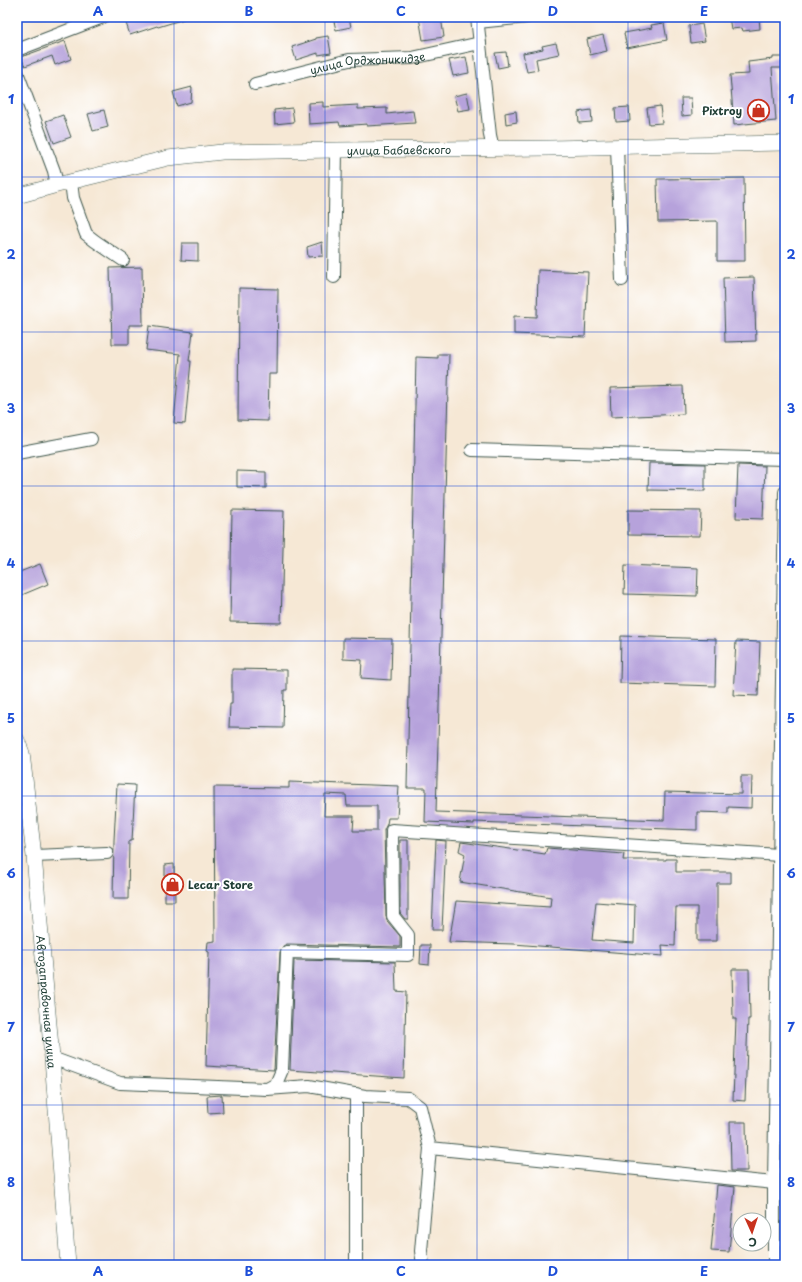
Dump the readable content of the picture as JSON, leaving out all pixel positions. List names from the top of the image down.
{
  "streets": {
    "main road": ["улица Бабаевского", "Автозаправочная улица"],
    "street": ["улица Орджоникидзе"]
  },
  "places": {
    "shop": ["Pixtroy", "Lecar Store"]
  },
  "north": "bottom",
  "grid": {
    "columns": [
      "A",
      "B",
      "C",
      "D",
      "E"
    ],
    "rows": [
      "1",
      "2",
      "3",
      "4",
      "5",
      "6",
      "7",
      "8"
    ]
  }
}
